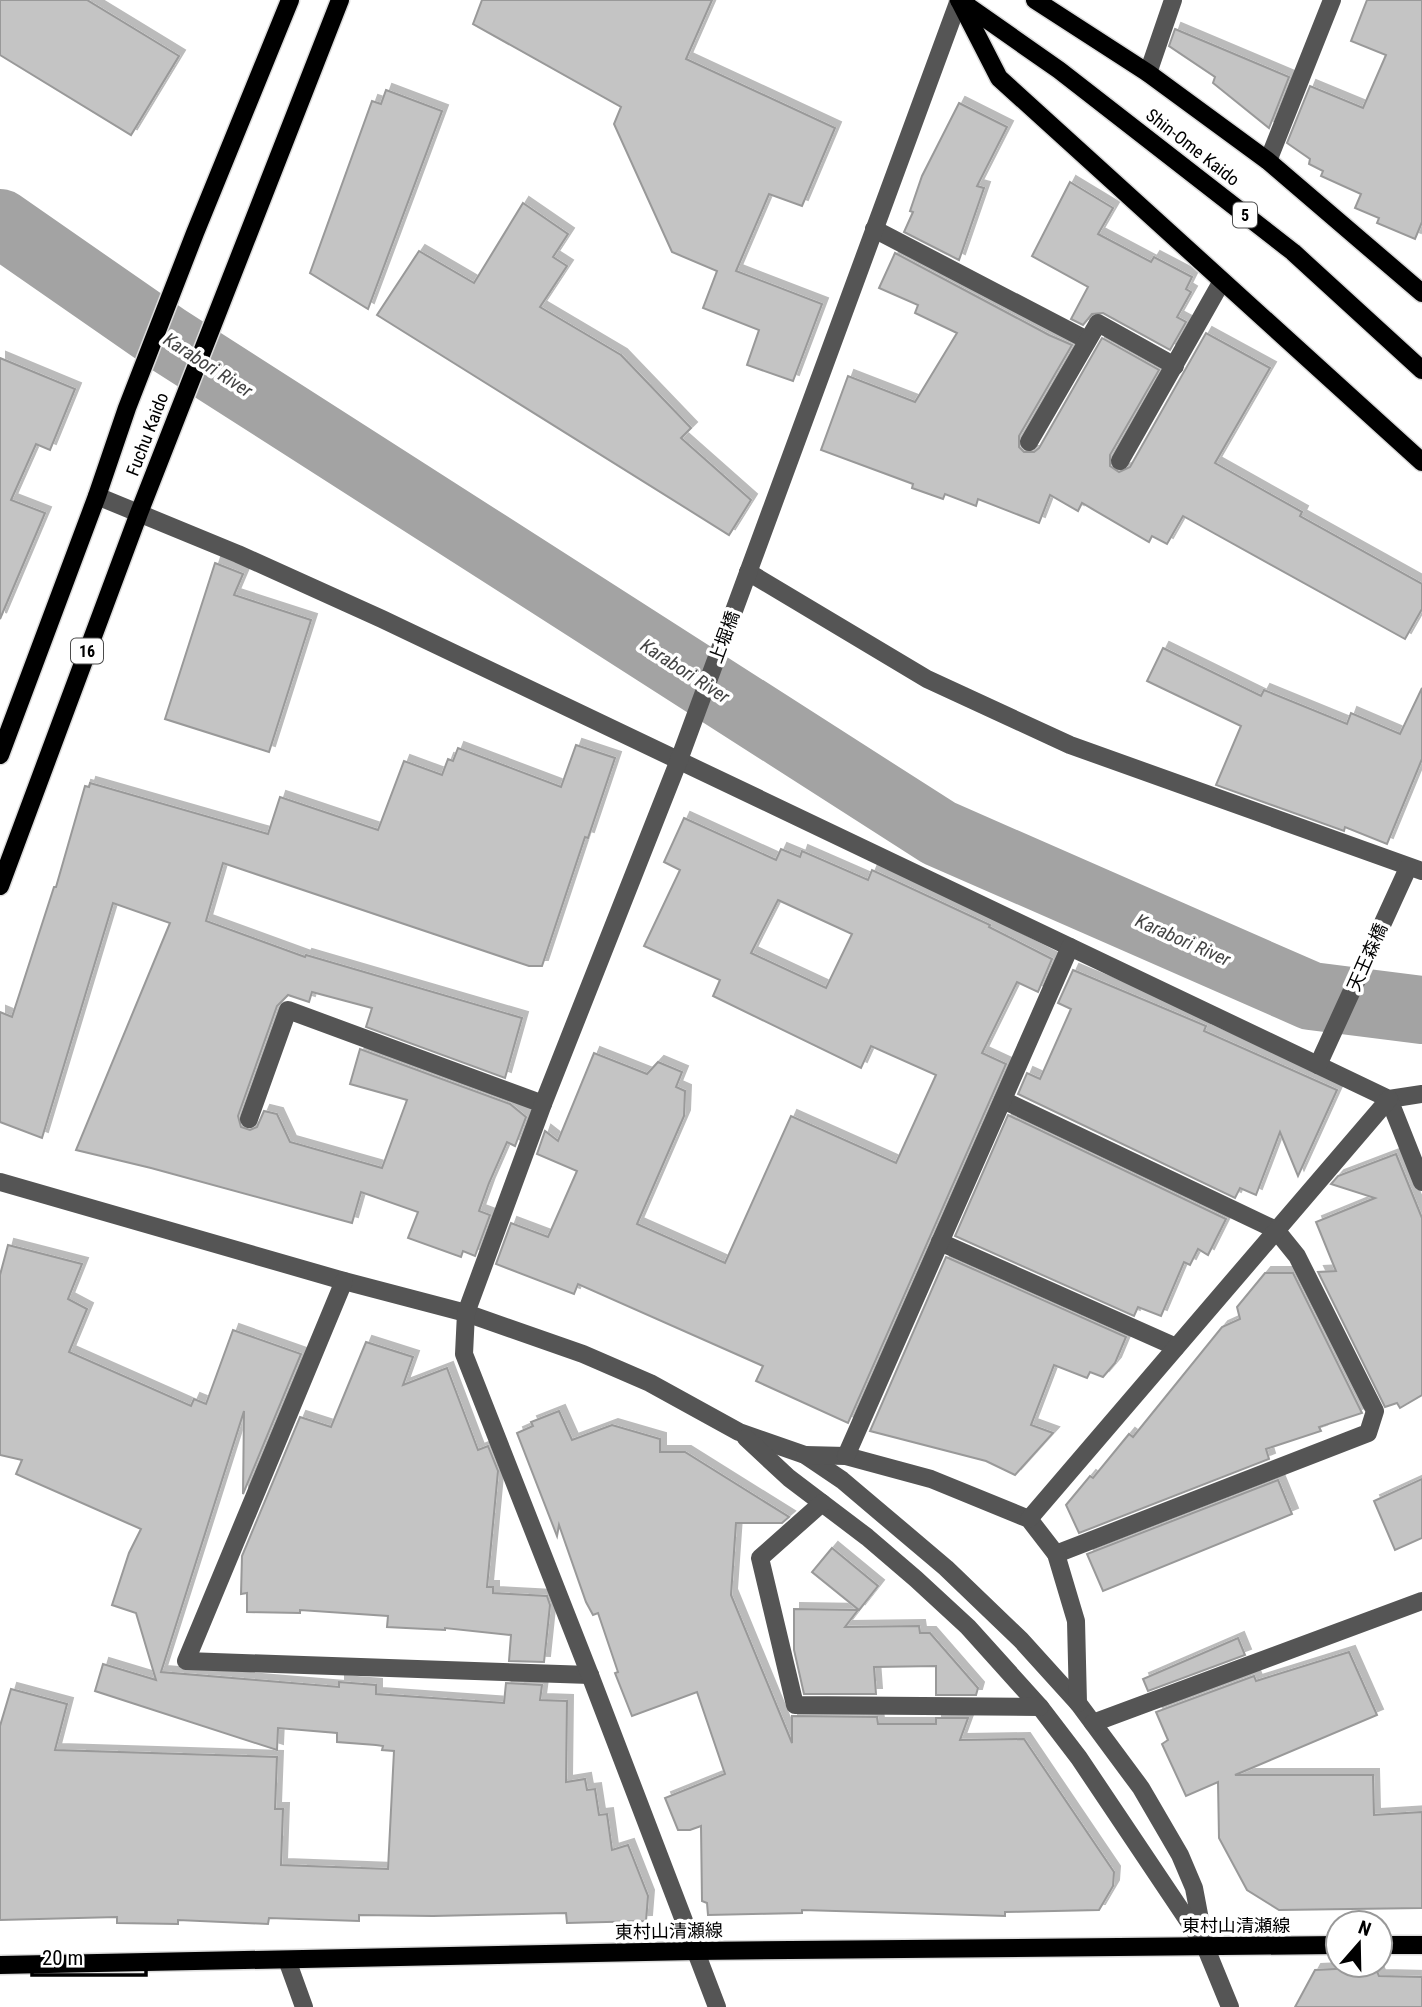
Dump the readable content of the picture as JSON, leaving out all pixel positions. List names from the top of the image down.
{
  "streets": {
    "main road": [
      "Shin-Ome Kaido",
      "5",
      "Fuchu Kaido",
      "16",
      "東村山清瀬線"
    ],
    "street": ["上堀橋", "天王森橋"]
  },
  "crossings": [
    ["Shin-Ome Kaido", "上堀橋"],
    ["上堀橋", "東村山清瀬線"]
  ],
  "water": ["Karabori River"],
  "scale_bar": "20 m",
  "north": "top"
}
